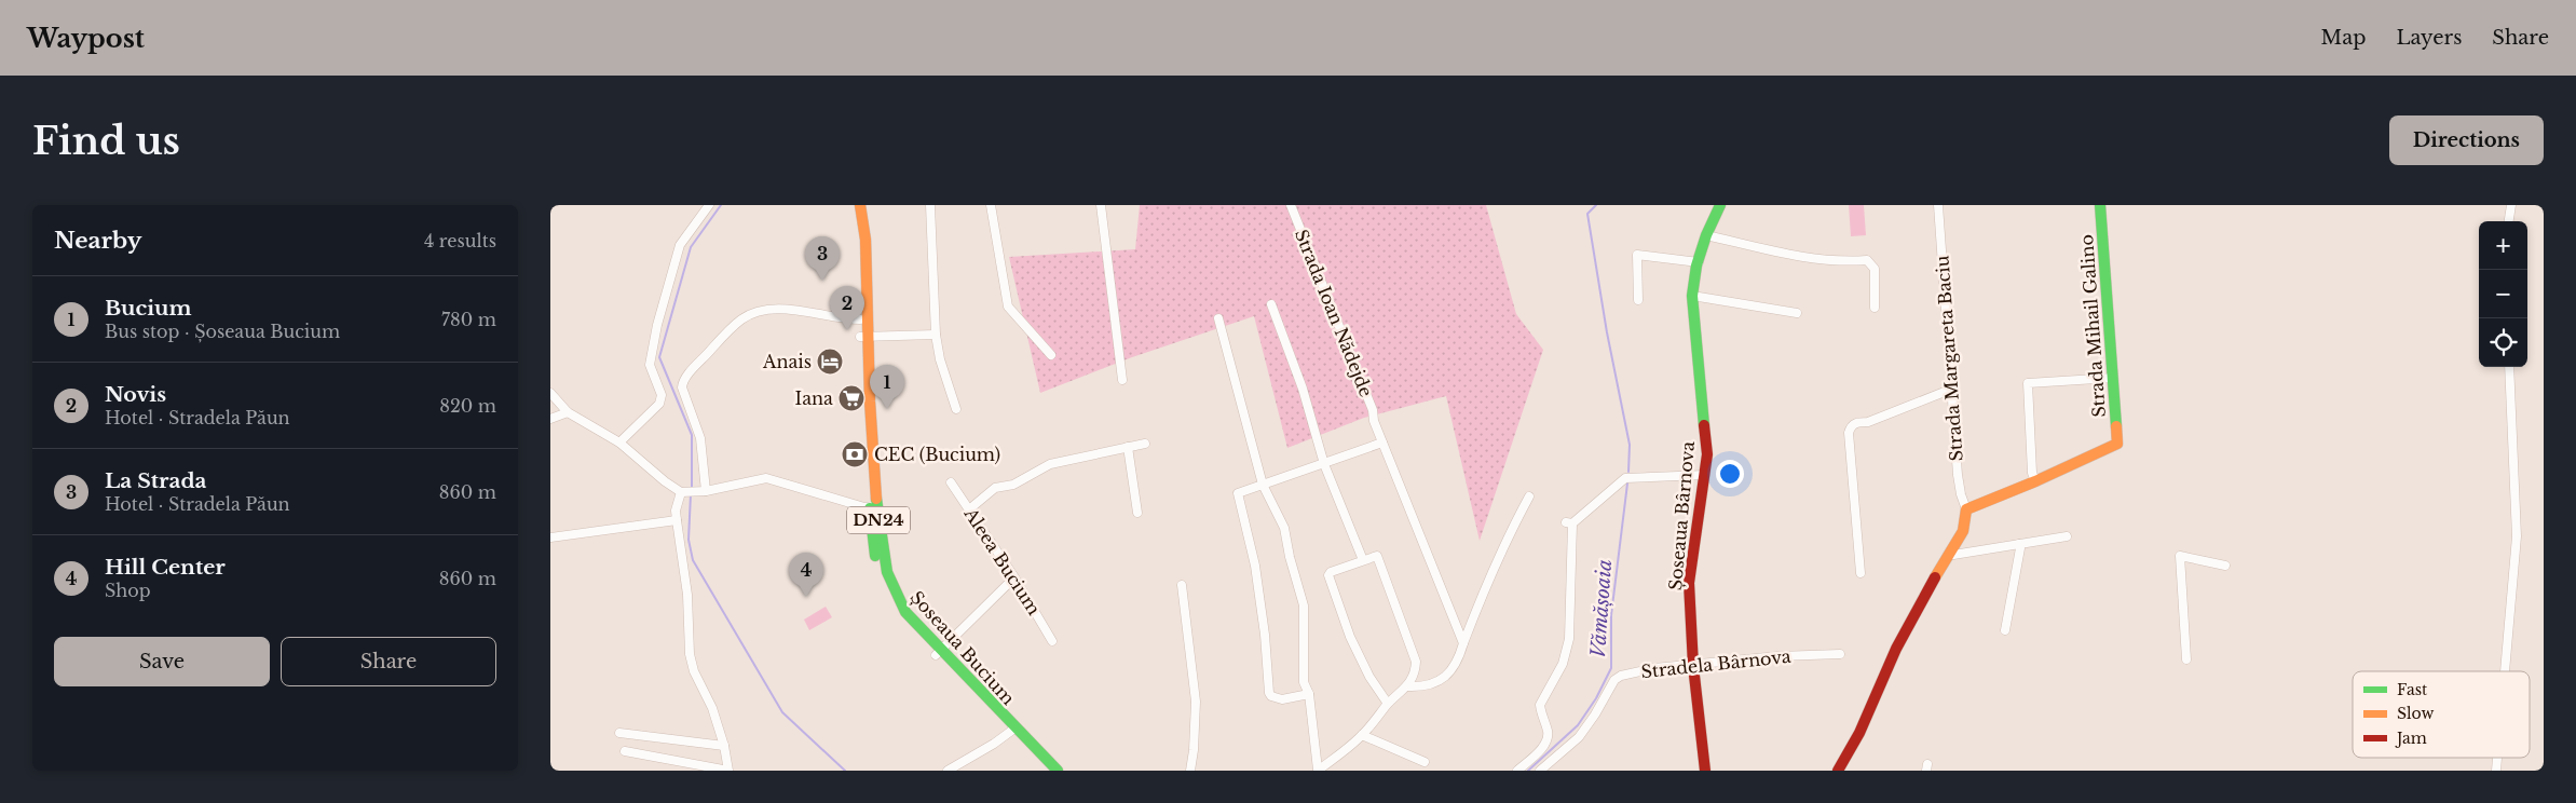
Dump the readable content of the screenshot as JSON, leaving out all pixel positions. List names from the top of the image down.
{
  "streets": {
    "main road": [
      "Strada Mihail Galino",
      "Șoseaua Bârnova",
      "DN24",
      "Șoseaua Bucium"
    ],
    "street": [
      "Strada Ioan Nădejde",
      "Strada Margareta Baciu",
      "Aleea Bucium",
      "Stradela Bârnova"
    ]
  },
  "crossings": [
    ["Șoseaua Bârnova", "Stradela Bârnova"]
  ],
  "water": ["Vămășoaia"],
  "places": {
    "hotel": ["Anais"],
    "supermarket": ["Iana"],
    "bank": ["CEC (Bucium)"]
  },
  "legend": ["Fast", "Slow", "Jam"],
  "page": {
    "header": "Waypost",
    "nav": ["Map", "Layers", "Share"],
    "buttons": [
      "Directions",
      ["Save", "Share"]
    ],
    "title": "Find us",
    "heading": ["Nearby", "4 results"],
    "map_buttons": ["+", "−"],
    "pins": [
      "3",
      "2",
      "1",
      "4"
    ],
    "list": [
      {
        "mark": "1",
        "name": "Bucium",
        "note": "Bus stop · Șoseaua Bucium",
        "value": "780 m"
      },
      {
        "mark": "2",
        "name": "Novis",
        "note": "Hotel · Stradela Păun",
        "value": "820 m"
      },
      {
        "mark": "3",
        "name": "La Strada",
        "note": "Hotel · Stradela Păun",
        "value": "860 m"
      },
      {
        "mark": "4",
        "name": "Hill Center",
        "note": "Shop",
        "value": "860 m"
      }
    ]
  }
}
